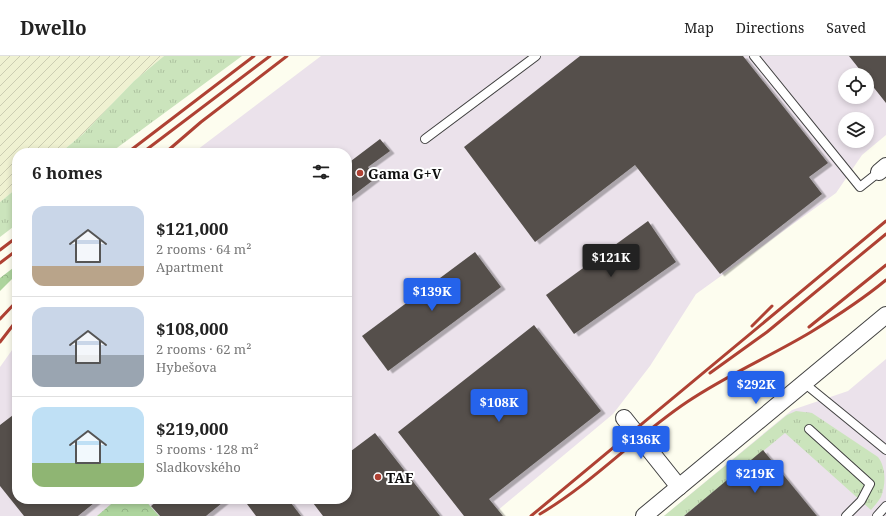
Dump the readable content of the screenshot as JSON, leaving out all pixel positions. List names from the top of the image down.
{
  "places": ["Gama G+V", "TAF"],
  "page": {
    "header": "Dwello",
    "nav": ["Map", "Directions", "Saved"],
    "heading": "6 homes",
    "list": [
      {
        "name": "$121,000",
        "note": "2 rooms · 64 m² · Apartment"
      },
      {
        "name": "$108,000",
        "note": "2 rooms · 62 m² · Hybešova"
      },
      {
        "name": "$219,000",
        "note": "5 rooms · 128 m² · Sladkovského"
      }
    ],
    "price": [
      "$121K",
      "$139K",
      "$292K",
      "$108K",
      "$136K",
      "$219K"
    ]
  }
}
